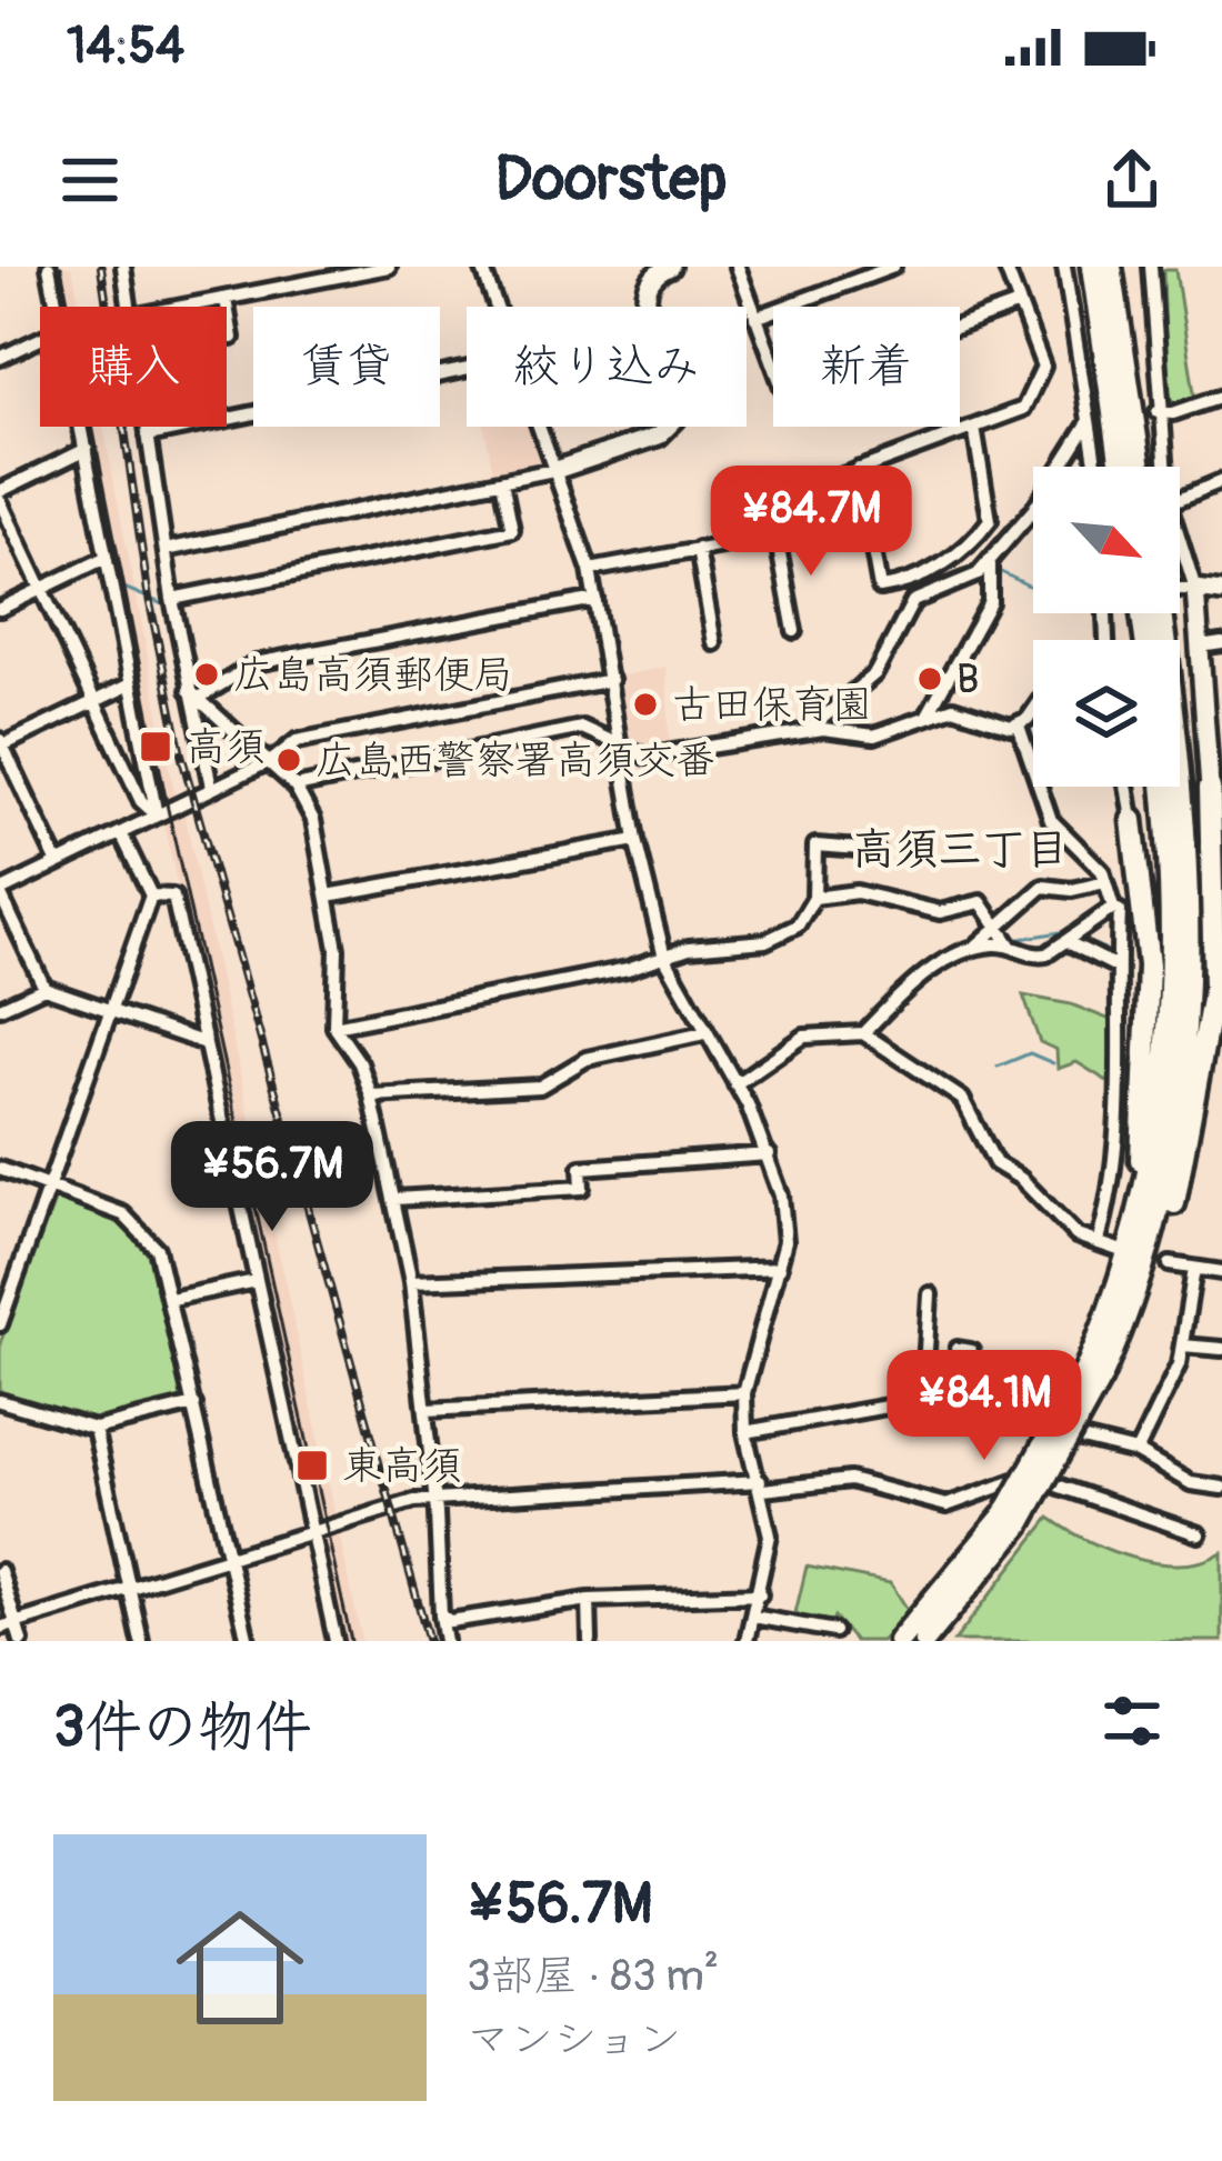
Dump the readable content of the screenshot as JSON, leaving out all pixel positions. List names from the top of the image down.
{
  "districts": ["高須三丁目"],
  "places": {
    "other": [
      "広島高須郵便局",
      "B",
      "古田保育園",
      "広島西警察署高須交番"
    ],
    "transit": ["高須", "東高須"]
  },
  "north": "bottom right",
  "page": {
    "status": "14:54",
    "header": "Doorstep",
    "chip": [
      "購入",
      "賃貸",
      "絞り込み",
      "新着"
    ],
    "price": ["¥84.7M", "¥56.7M", "¥84.1M"],
    "heading": "3件の物件",
    "list": [
      {
        "name": "¥56.7M",
        "note": "3部屋 · 83 m² · マンション"
      }
    ]
  }
}
